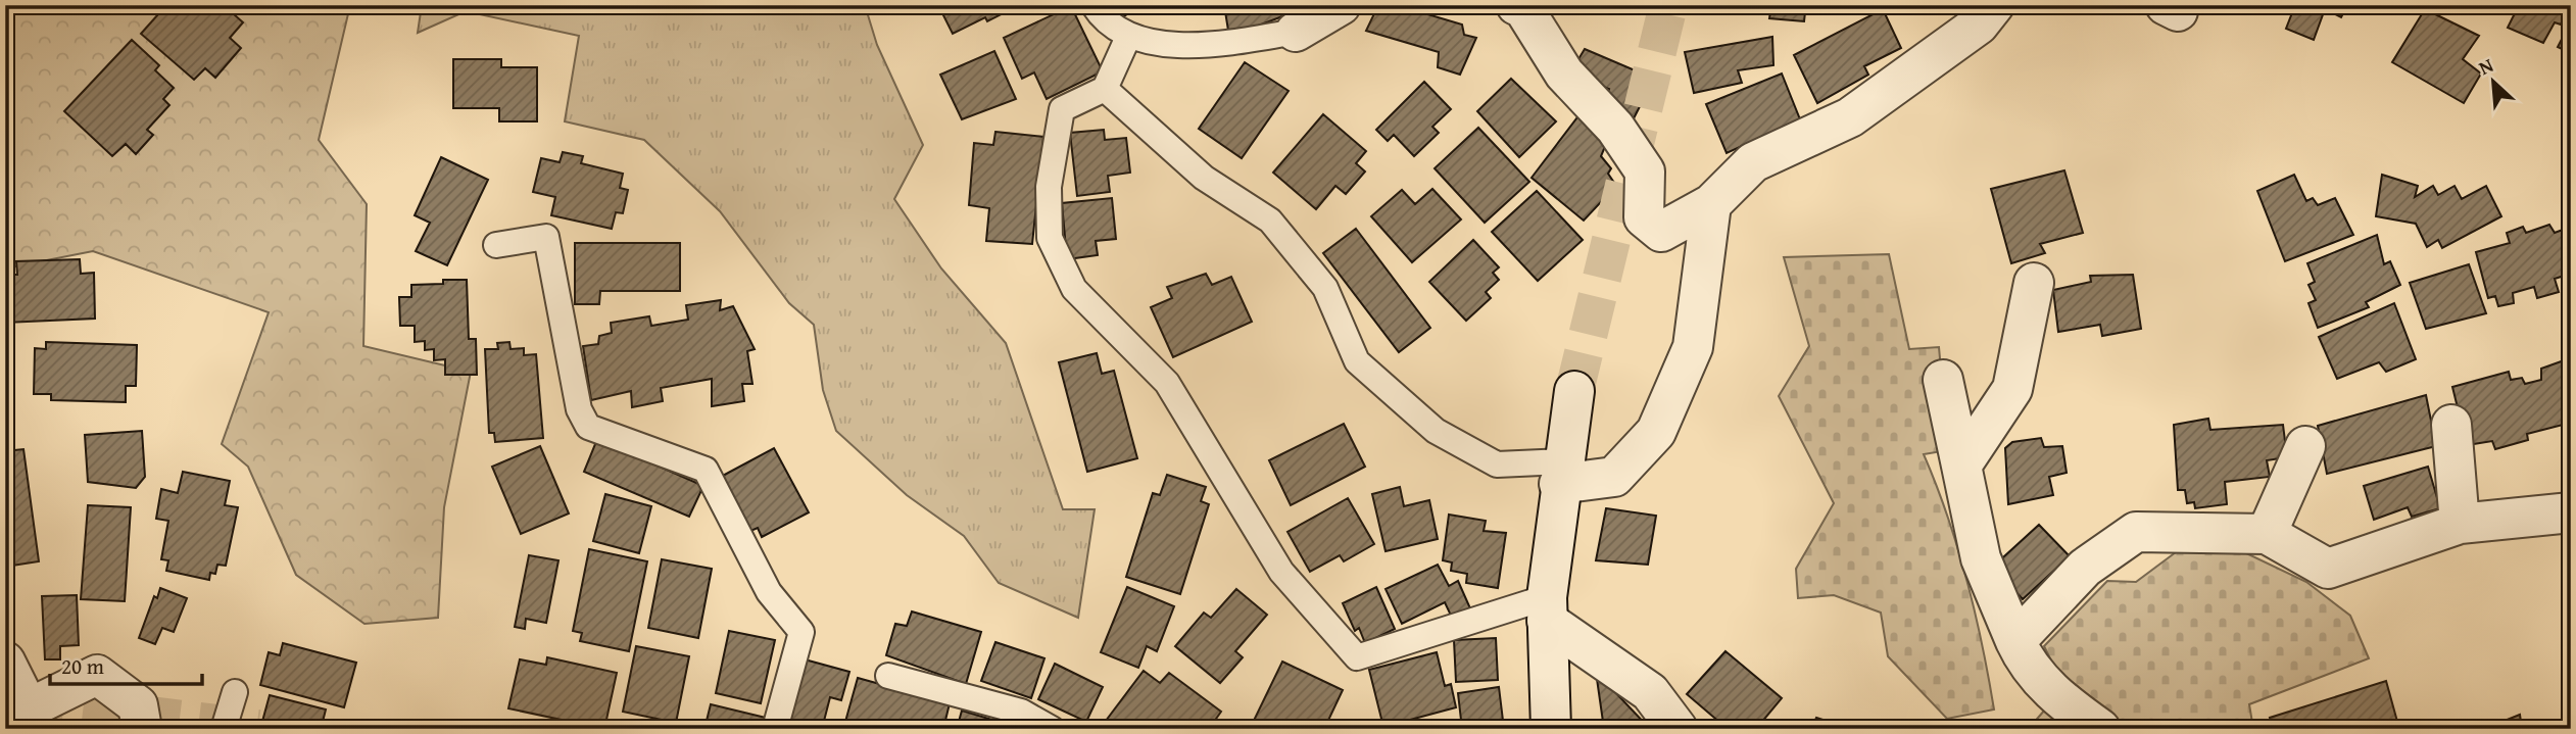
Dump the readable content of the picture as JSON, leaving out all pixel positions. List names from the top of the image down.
{
  "scale_bar": "20 m",
  "north": "top left"
}
